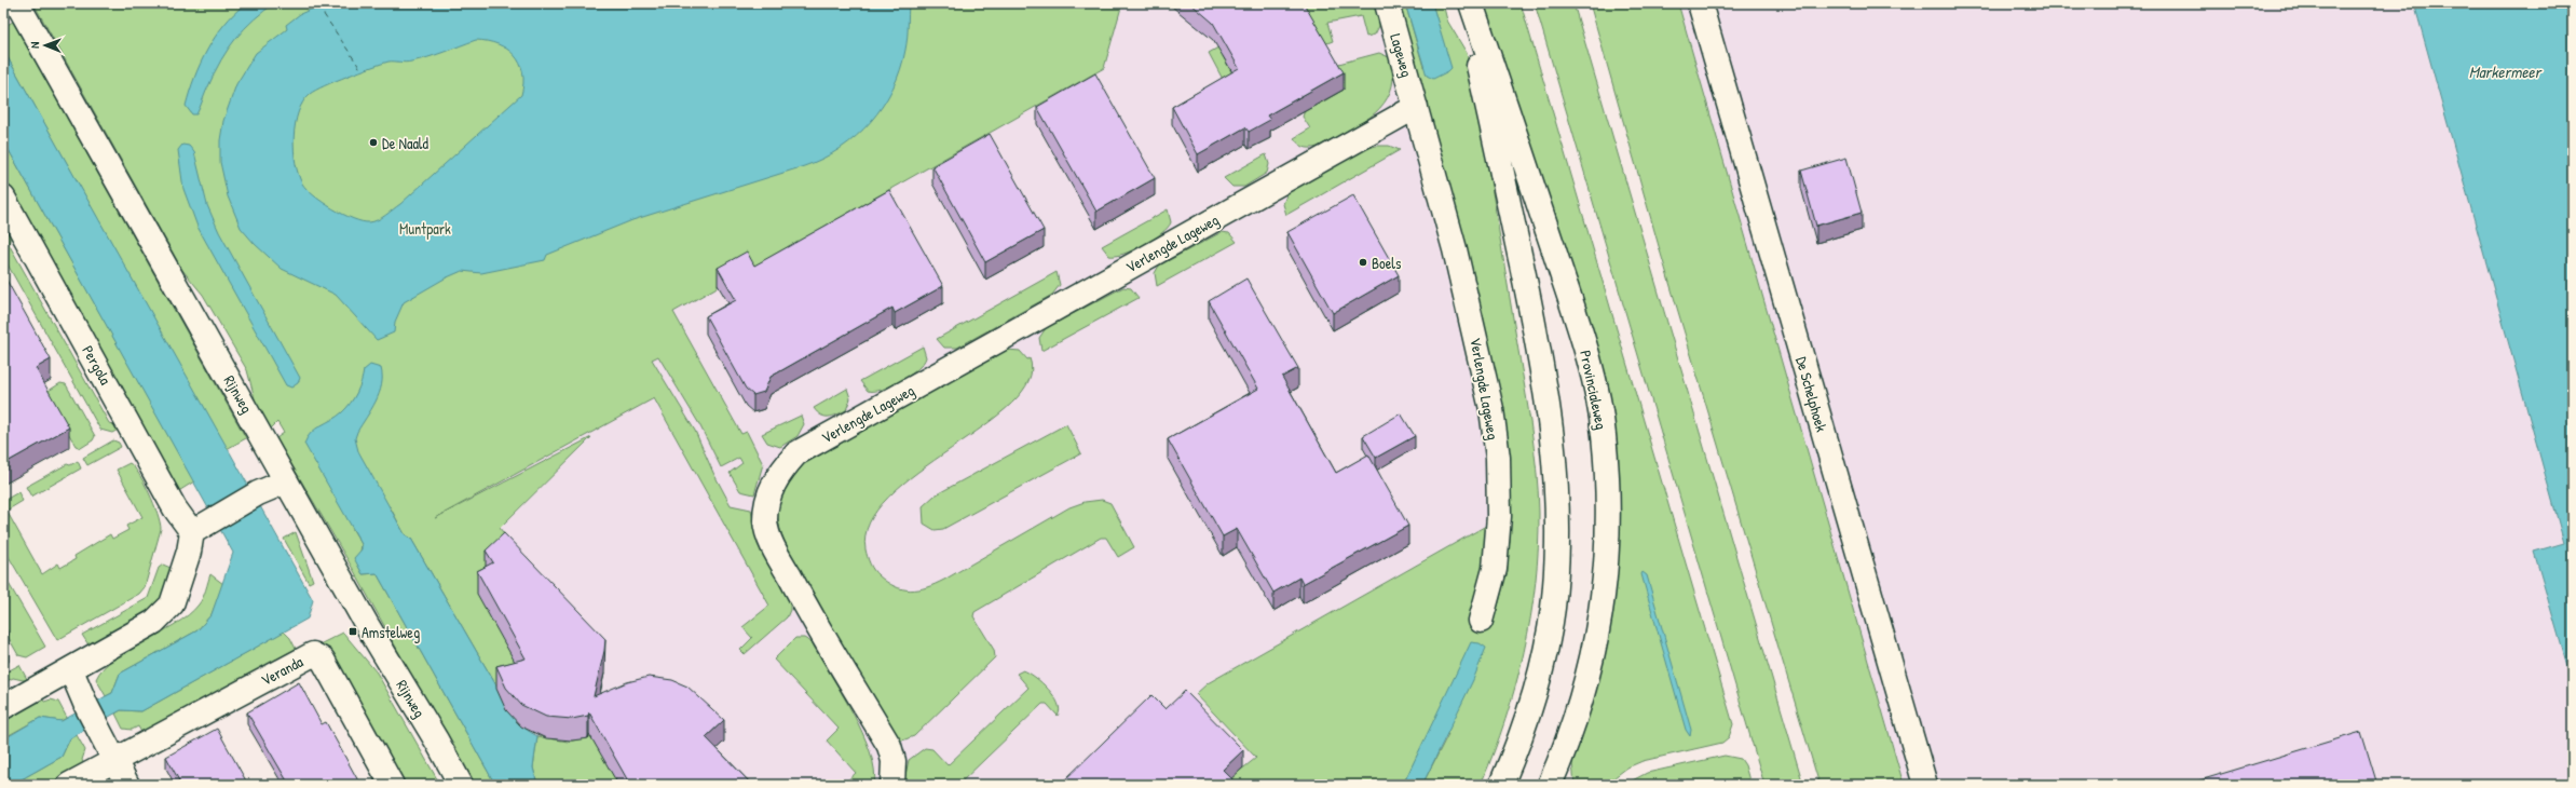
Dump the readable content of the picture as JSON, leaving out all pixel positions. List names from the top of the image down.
{
  "streets": {
    "street": [
      "Lageweg",
      "Verlengde Lageweg",
      "Pergola",
      "Provincialeweg",
      "Rijnweg",
      "De Schelphoek",
      "Veranda"
    ]
  },
  "crossings": [
    ["Lageweg", "Verlengde Lageweg"]
  ],
  "water": ["Markermeer"],
  "parks": ["Muntpark"],
  "places": {
    "other": ["De Naald", "Boels"],
    "transit": ["Amstelweg"]
  },
  "north": "left"
}
